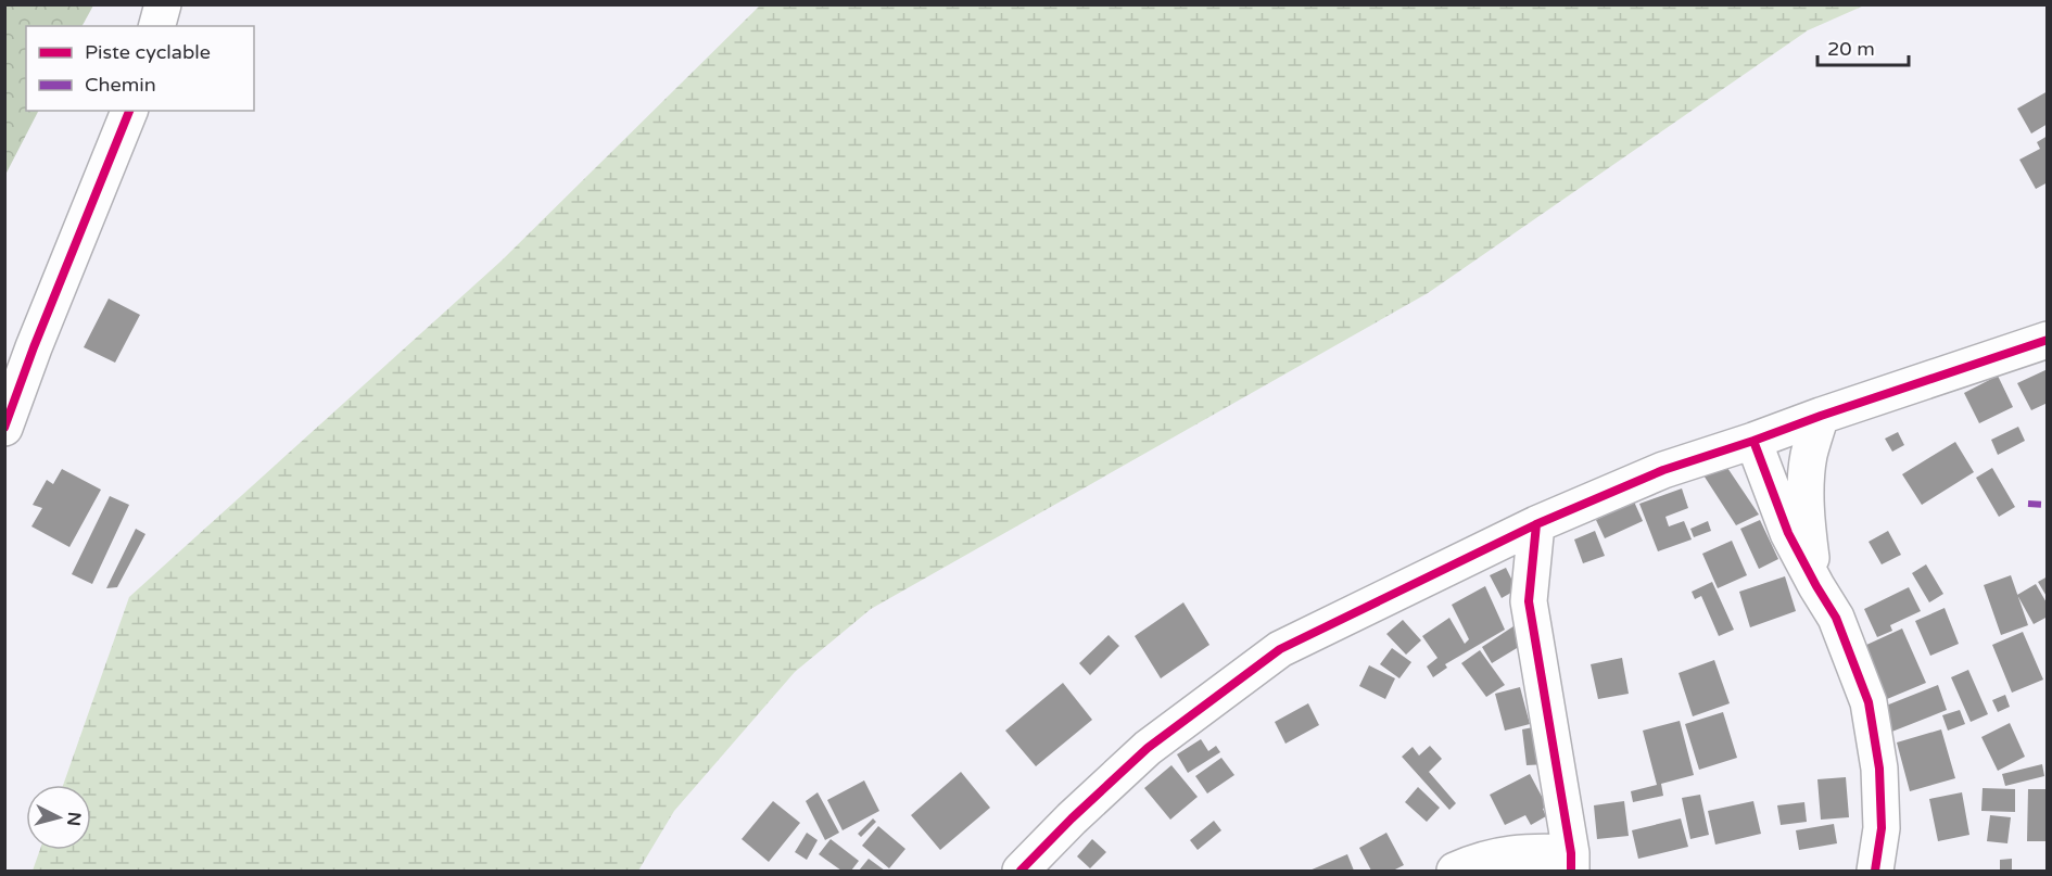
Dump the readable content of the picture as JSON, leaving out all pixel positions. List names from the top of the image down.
{
  "legend": ["Piste cyclable", "Chemin"],
  "scale_bar": "20 m",
  "north": "right"
}
